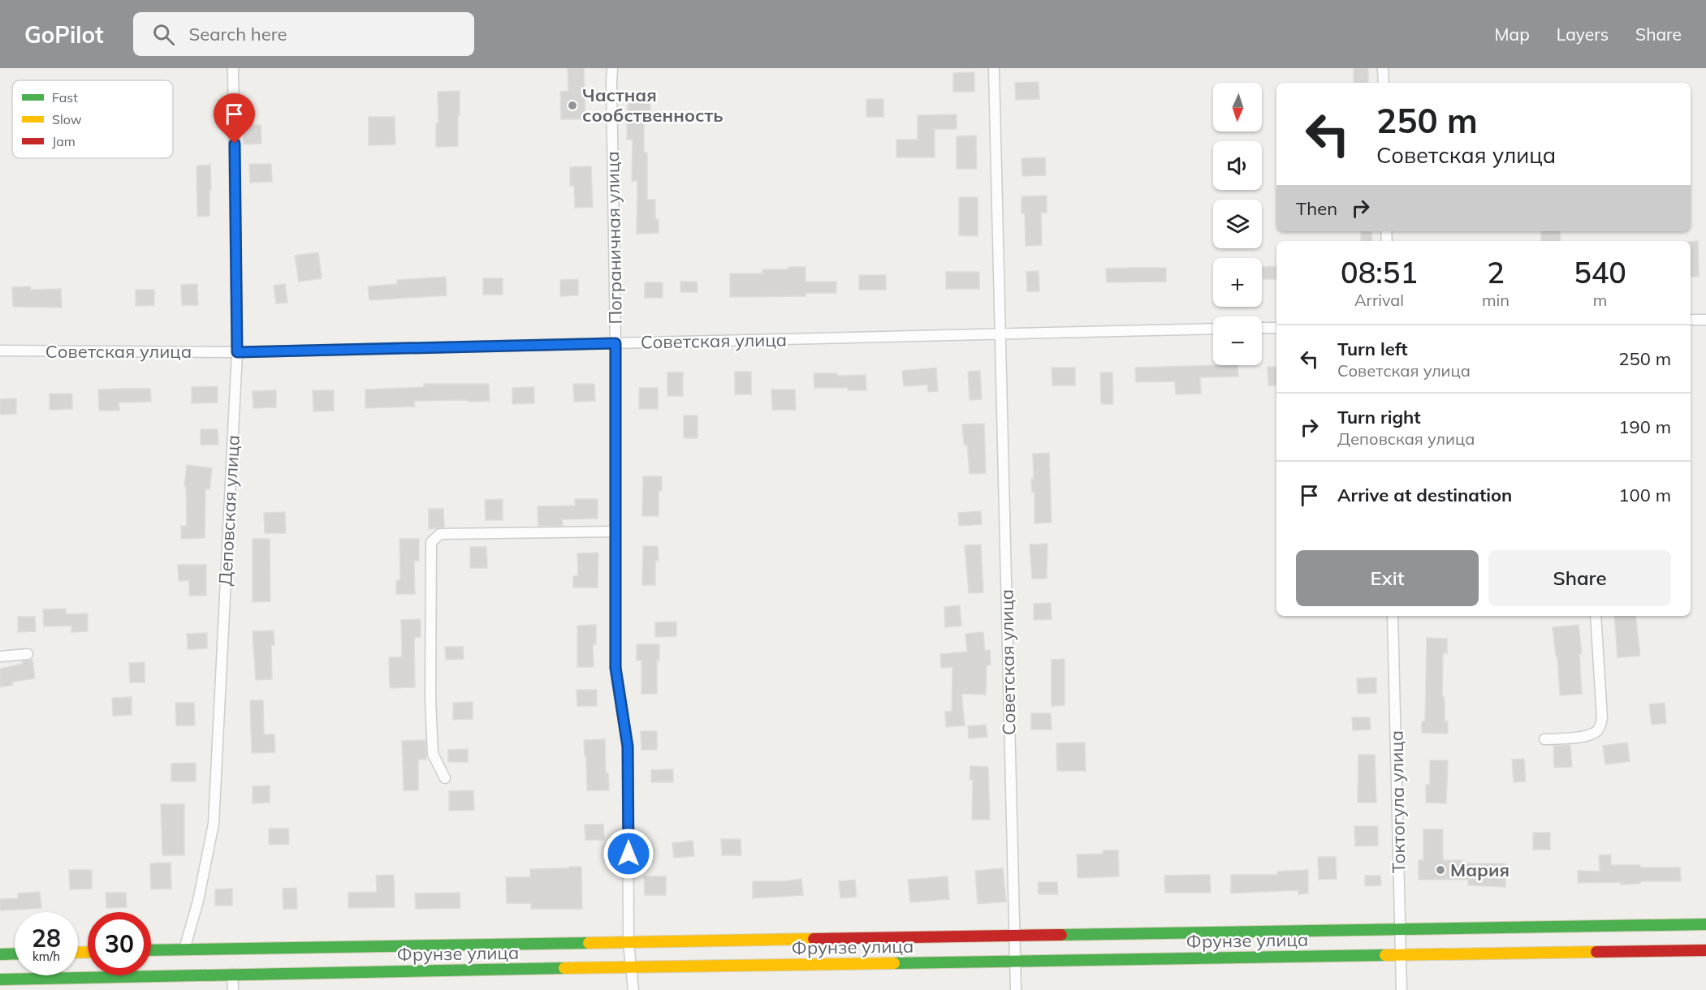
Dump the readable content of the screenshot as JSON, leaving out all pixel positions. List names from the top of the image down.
{
  "streets": {
    "main road": ["Фрунзе улица"],
    "street": [
      "Пограничная улица",
      "Советская улица",
      "Деповская улица",
      "Токтогула улица"
    ]
  },
  "crossings": [
    ["Пограничная улица", "Советская улица"],
    ["Пограничная улица", "Фрунзе улица"],
    ["Советская улица", "Деповская улица"],
    ["Советская улица", "Фрунзе улица"],
    ["Деповская улица", "Фрунзе улица"],
    ["Токтогула улица", "Фрунзе улица"]
  ],
  "places": ["Частная сообственность", "Мария"],
  "legend": ["Fast", "Slow", "Jam"],
  "north": "bottom",
  "page": {
    "header": "GoPilot",
    "search": "Search here",
    "nav": ["Map", "Layers", "Share"],
    "map_buttons": ["+", "−"],
    "turn": ["250 m", "Советская улица"],
    "then": "Then",
    "eta": [
      "08:51",
      "Arrival",
      "2",
      "min",
      "540",
      "m"
    ],
    "list": [
      {
        "name": "Turn left",
        "note": "Советская улица",
        "value": "250 m"
      },
      {
        "name": "Turn right",
        "note": "Деповская улица",
        "value": "190 m"
      },
      {
        "name": "Arrive at destination",
        "value": "100 m"
      }
    ],
    "buttons": ["Exit", "Share"],
    "speed": "28 km/h",
    "limit": "30"
  }
}
